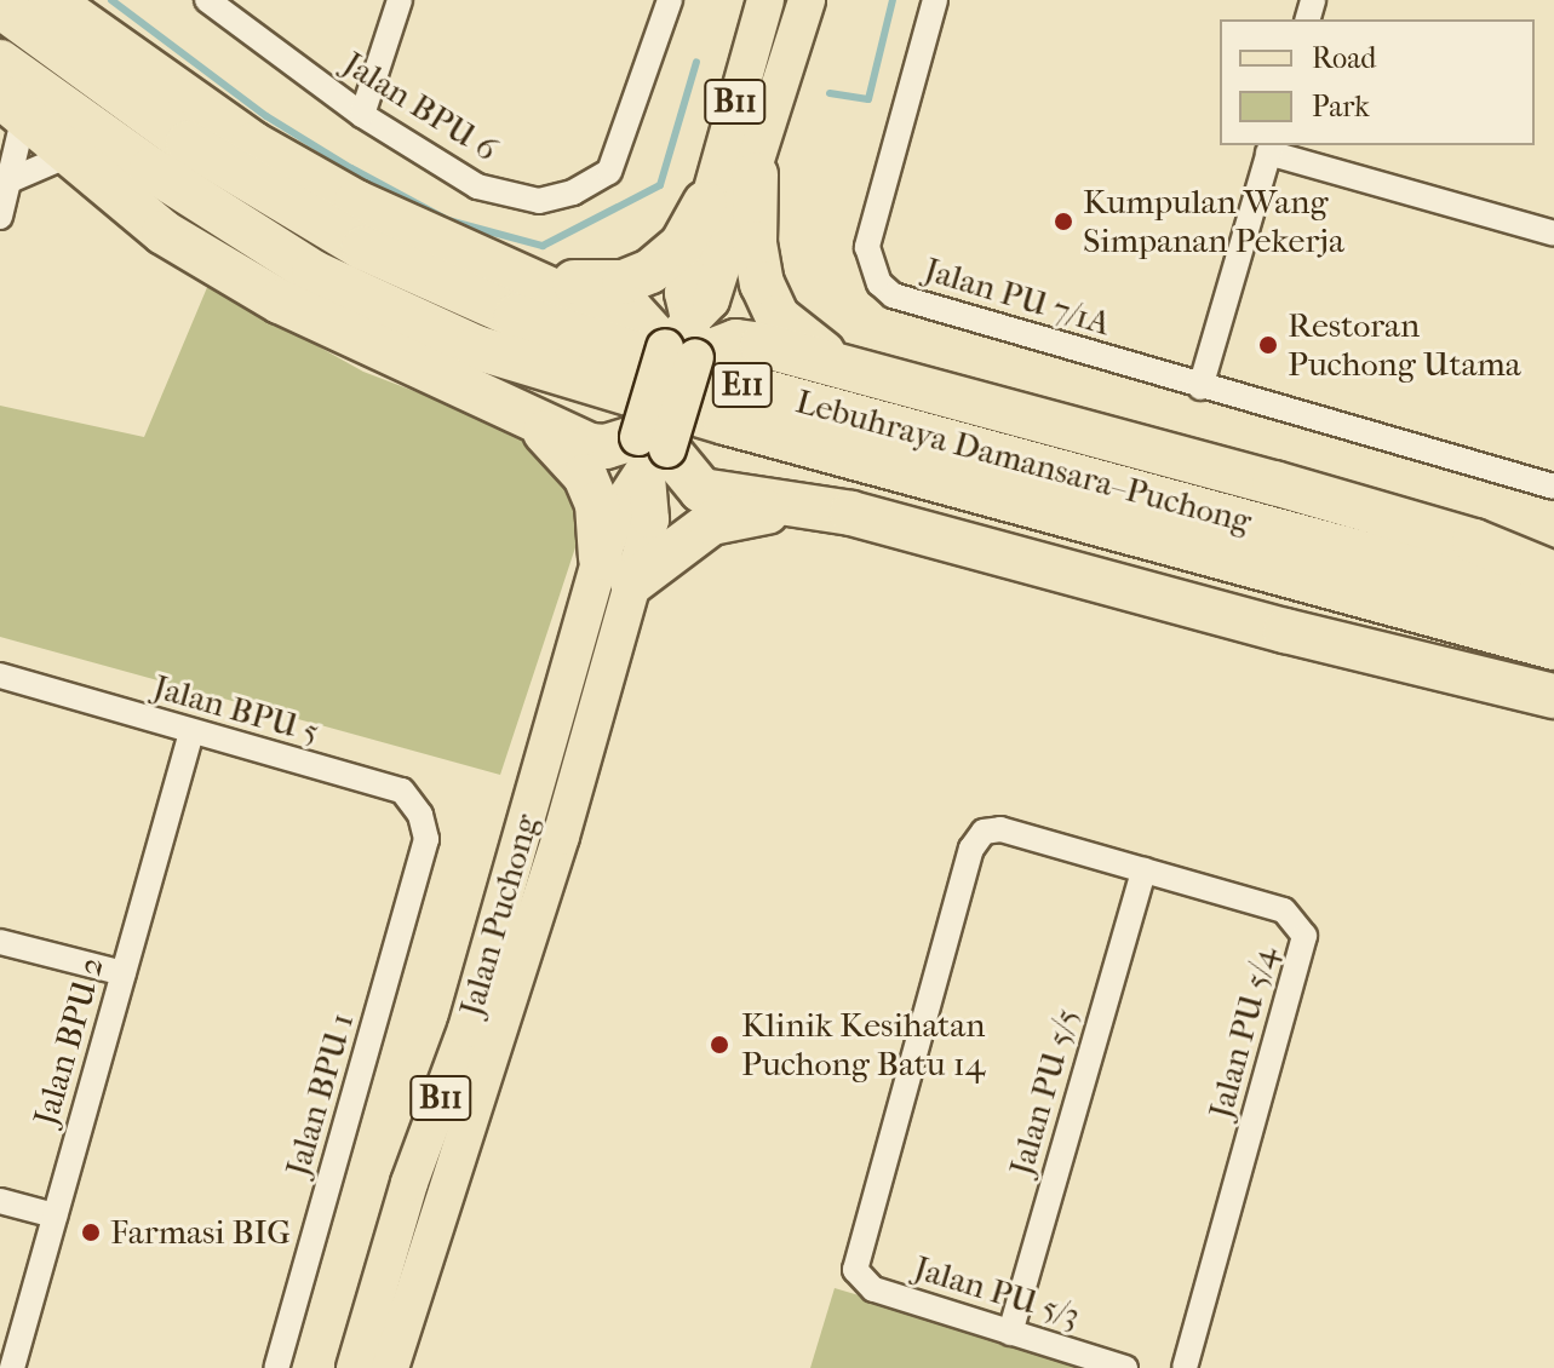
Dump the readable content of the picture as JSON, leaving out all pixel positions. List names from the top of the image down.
{
  "streets": {
    "highway": ["E11", "Lebuhraya Damansara–Puchong"],
    "main road": ["B11", "Jalan Puchong"],
    "street": [
      "Jalan BPU 6",
      "Jalan PU 7/1A",
      "Jalan BPU 5",
      "Jalan PU 5/4",
      "Jalan BPU 2",
      "Jalan PU 5/5",
      "Jalan BPU 1",
      "Jalan PU 5/3"
    ]
  },
  "crossings": [
    ["Jalan BPU 5", "Jalan BPU 2"],
    ["Jalan BPU 5", "Jalan BPU 1"],
    ["Jalan PU 5/4", "Jalan PU 5/5"],
    ["Jalan PU 5/4", "Jalan PU 5/3"],
    ["Jalan PU 5/5", "Jalan PU 5/3"]
  ],
  "places": [
    "Kumpulan Wang Simpanan Pekerja",
    "Restoran Puchong Utama",
    "Klinik Kesihatan Puchong Batu 14",
    "Farmasi BIG"
  ],
  "legend": ["Road", "Park"]
}
